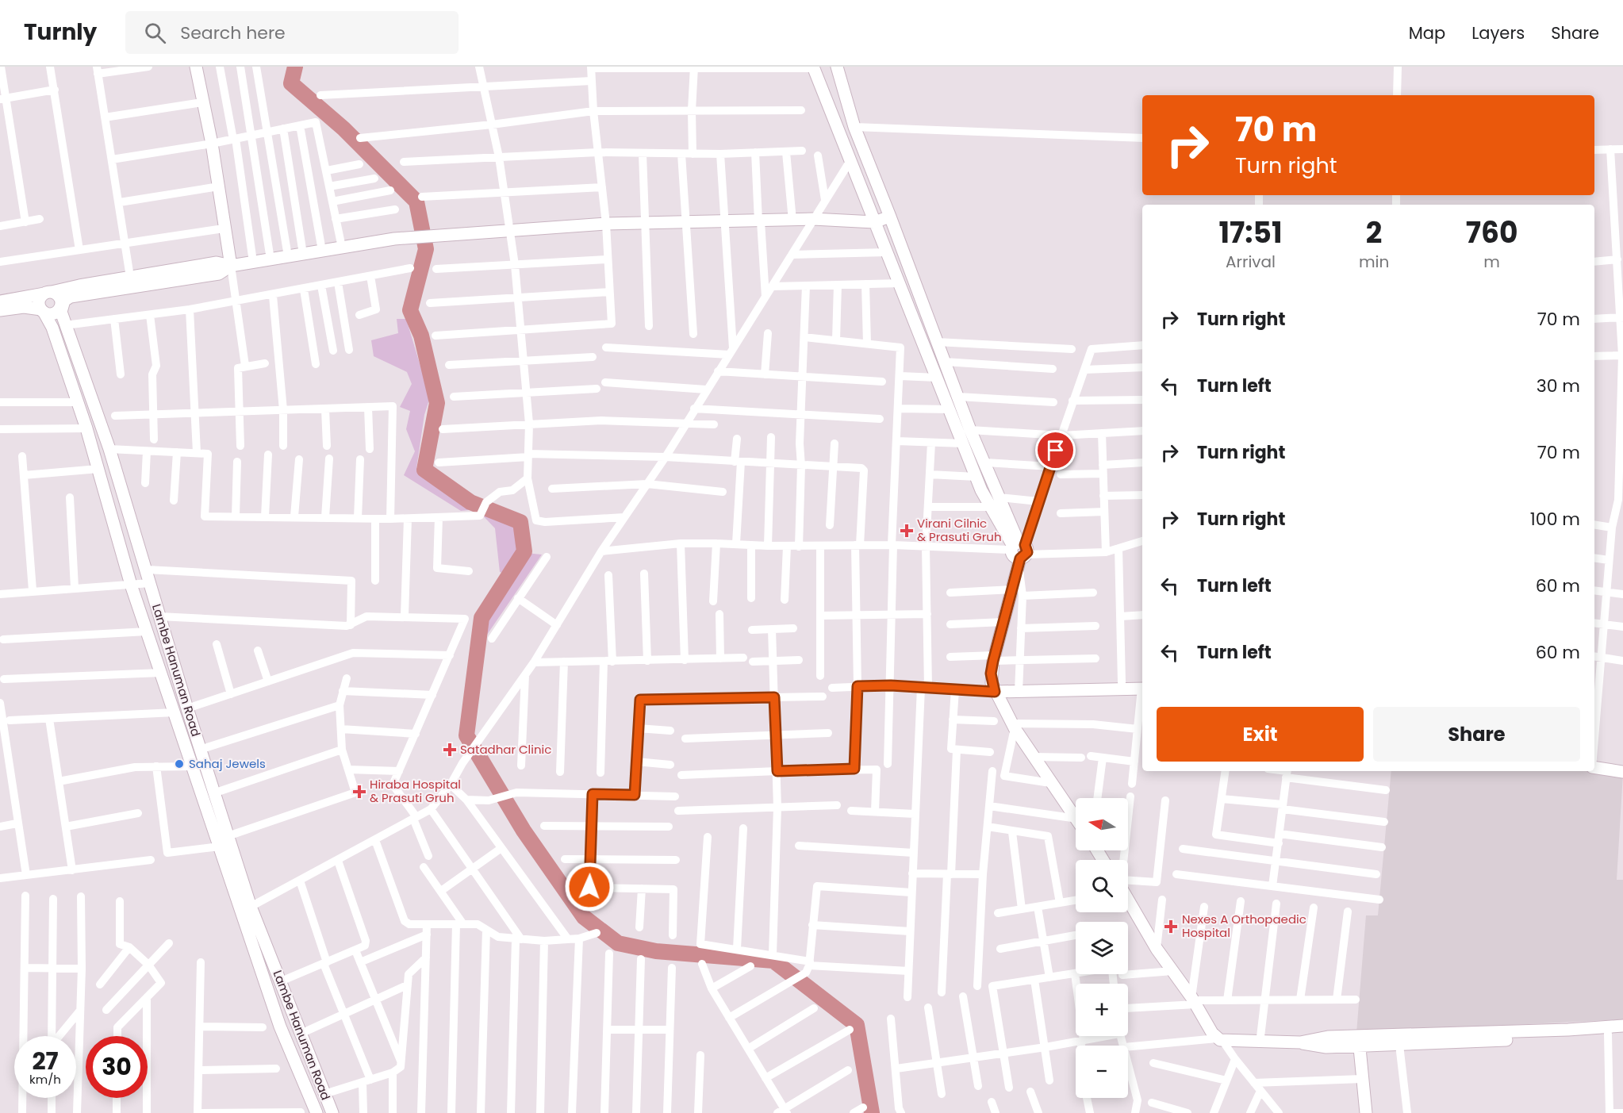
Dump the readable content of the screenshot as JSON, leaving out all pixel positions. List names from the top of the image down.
{
  "streets": {
    "street": ["Lambe Hanuman Road"]
  },
  "places": {
    "health": [
      "Virani Cilnic & Prasuti Gruh",
      "Satadhar Clinic",
      "Hiraba Hospital & Prasuti Gruh",
      "Nexes A Orthopaedic Hospital"
    ],
    "other": ["Sahaj Jewels"]
  },
  "north": "left",
  "page": {
    "header": "Turnly",
    "search": "Search here",
    "nav": ["Map", "Layers", "Share"],
    "turn": ["70 m", "Turn right"],
    "eta": [
      "17:51",
      "Arrival",
      "2",
      "min",
      "760",
      "m"
    ],
    "list": [
      {
        "name": "Turn right",
        "value": "70 m"
      },
      {
        "name": "Turn left",
        "value": "30 m"
      },
      {
        "name": "Turn right",
        "value": "70 m"
      },
      {
        "name": "Turn right",
        "value": "100 m"
      },
      {
        "name": "Turn left",
        "value": "60 m"
      },
      {
        "name": "Turn left",
        "value": "60 m"
      }
    ],
    "buttons": ["Exit", "Share"],
    "map_buttons": ["+", "−"],
    "speed": "27 km/h",
    "limit": "30"
  }
}
